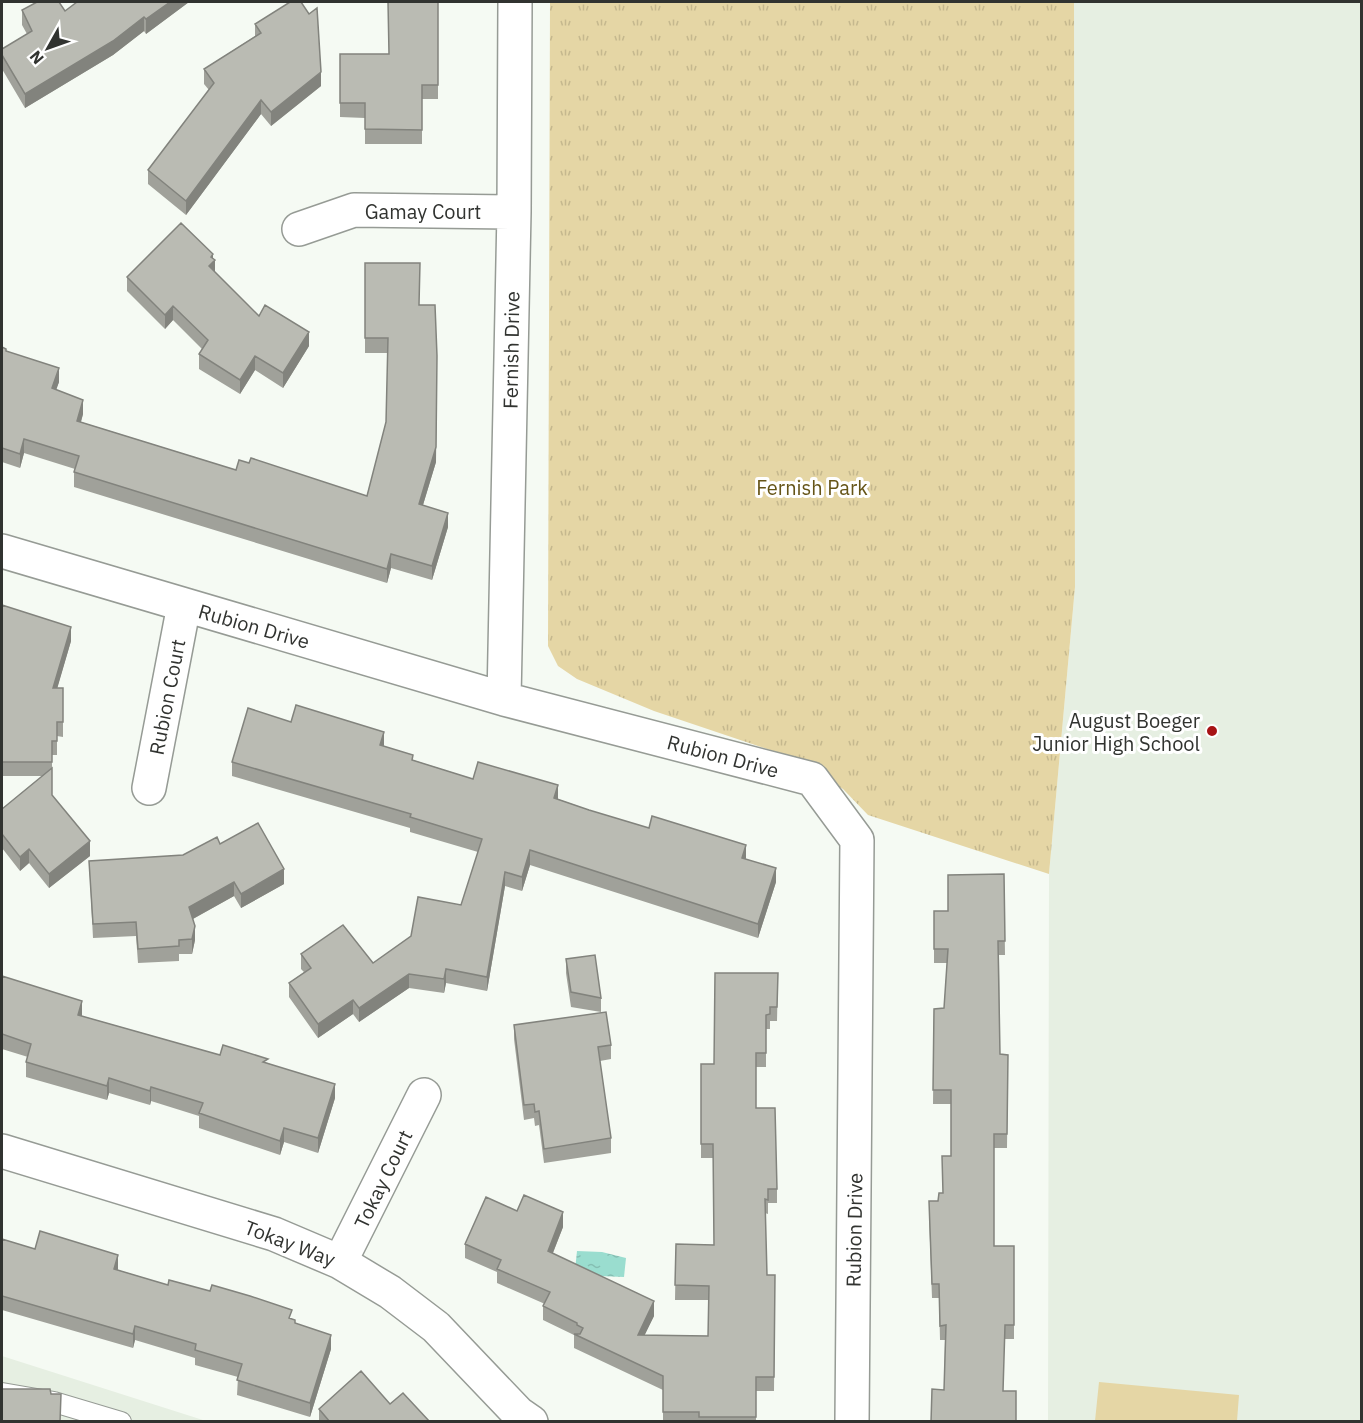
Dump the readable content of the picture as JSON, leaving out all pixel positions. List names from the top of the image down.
{
  "streets": {
    "street": [
      "Gamay Court",
      "Fernish Drive",
      "Rubion Drive",
      "Rubion Court",
      "Tokay Court",
      "Tokay Way"
    ]
  },
  "crossings": [
    ["Gamay Court", "Fernish Drive"],
    ["Fernish Drive", "Rubion Drive"],
    ["Rubion Drive", "Rubion Court"],
    ["Tokay Court", "Tokay Way"]
  ],
  "parks": ["Fernish Park"],
  "places": ["August Boeger Junior High School"],
  "north": "bottom left"
}
